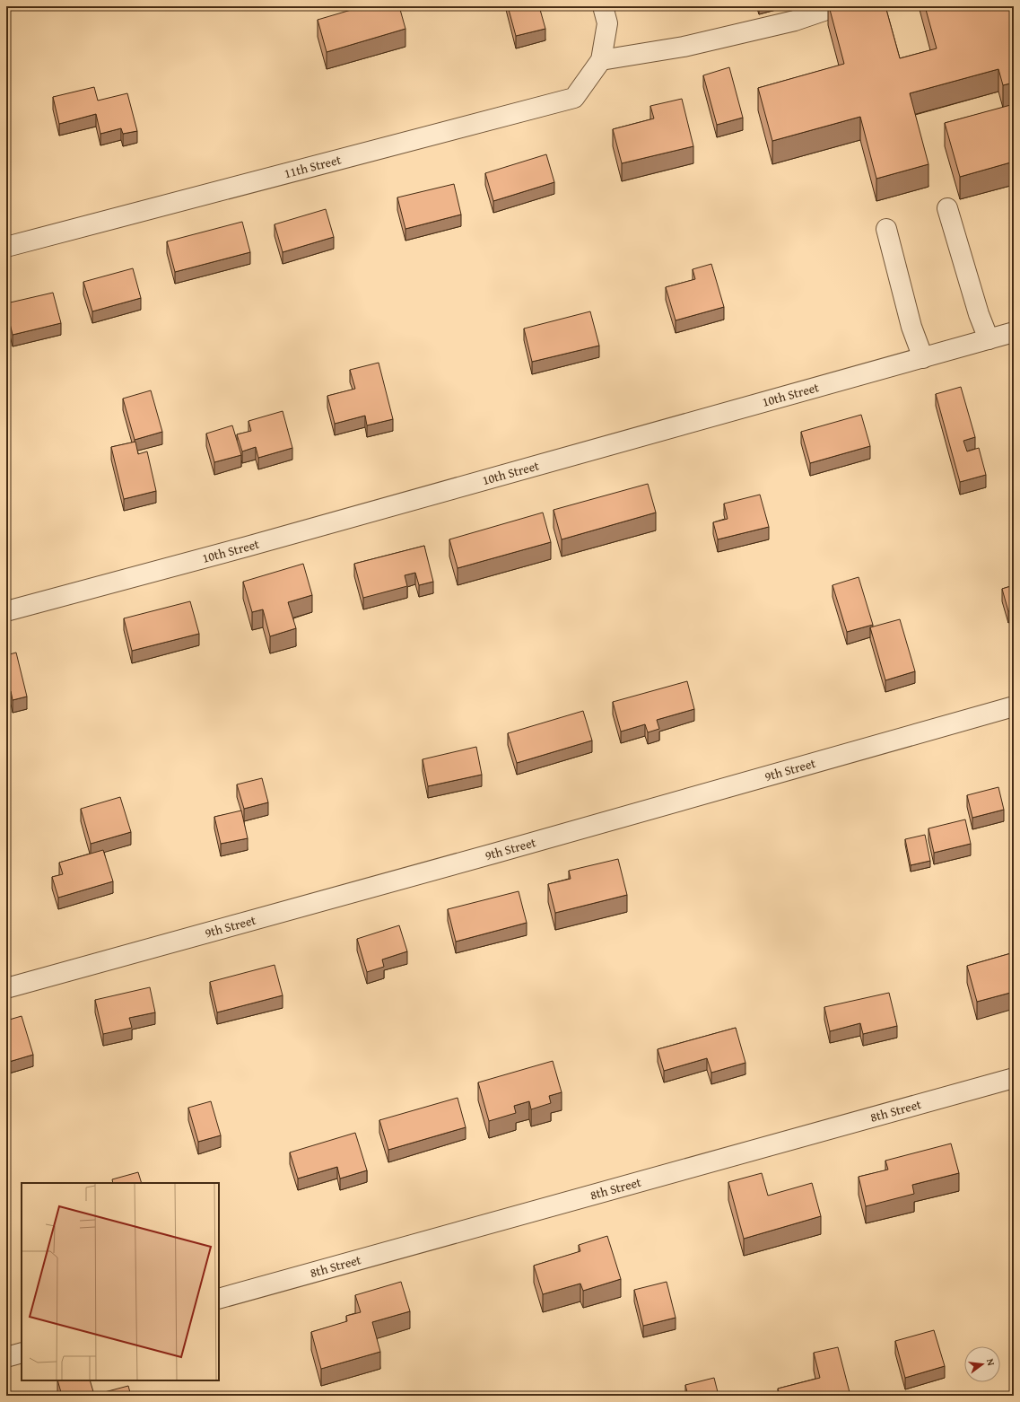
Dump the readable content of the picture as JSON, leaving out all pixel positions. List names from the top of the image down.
{
  "streets": {
    "street": [
      "11th Street",
      "10th Street",
      "9th Street",
      "8th Street"
    ]
  },
  "north": "right"
}
